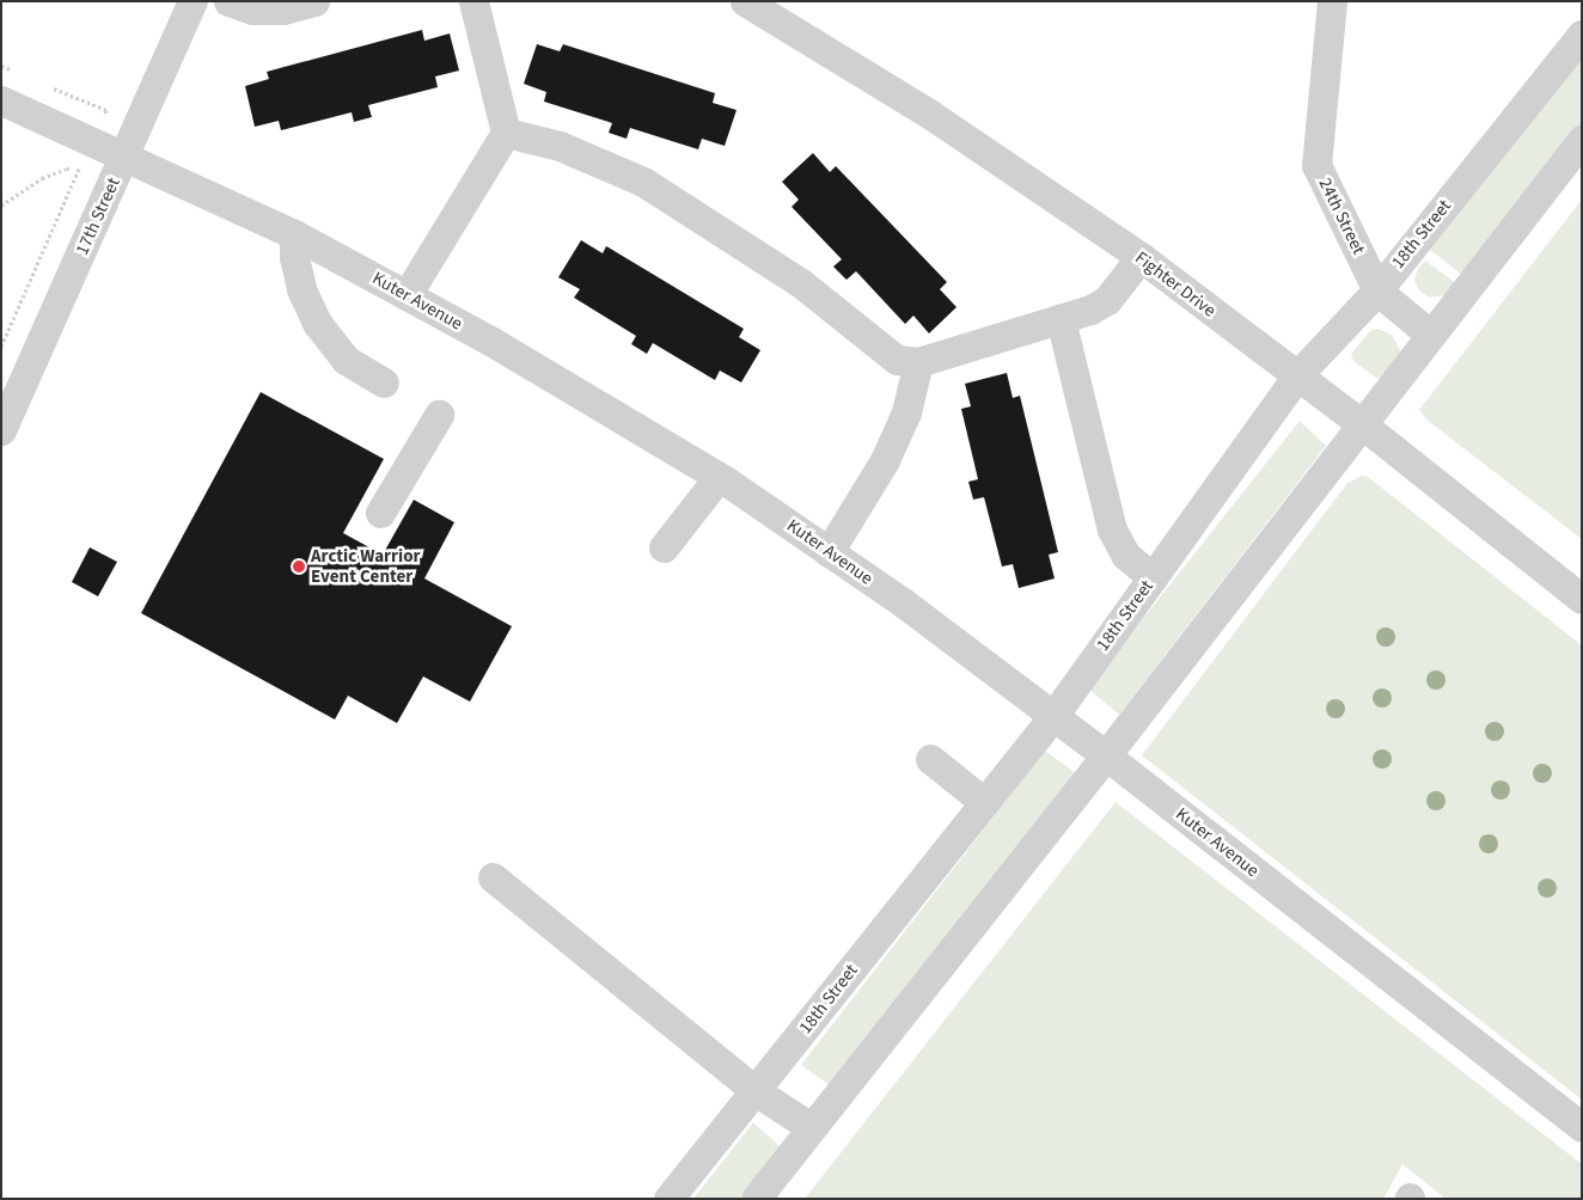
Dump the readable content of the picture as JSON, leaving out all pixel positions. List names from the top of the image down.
{
  "streets": {
    "street": [
      "17th Street",
      "24th Street",
      "18th Street",
      "Fighter Drive",
      "Kuter Avenue"
    ]
  },
  "crossings": [
    ["17th Street", "Kuter Avenue"],
    ["24th Street", "18th Street"],
    ["18th Street", "Fighter Drive"],
    ["18th Street", "Kuter Avenue"]
  ],
  "places": ["Arctic Warrior Event Center"]
}
